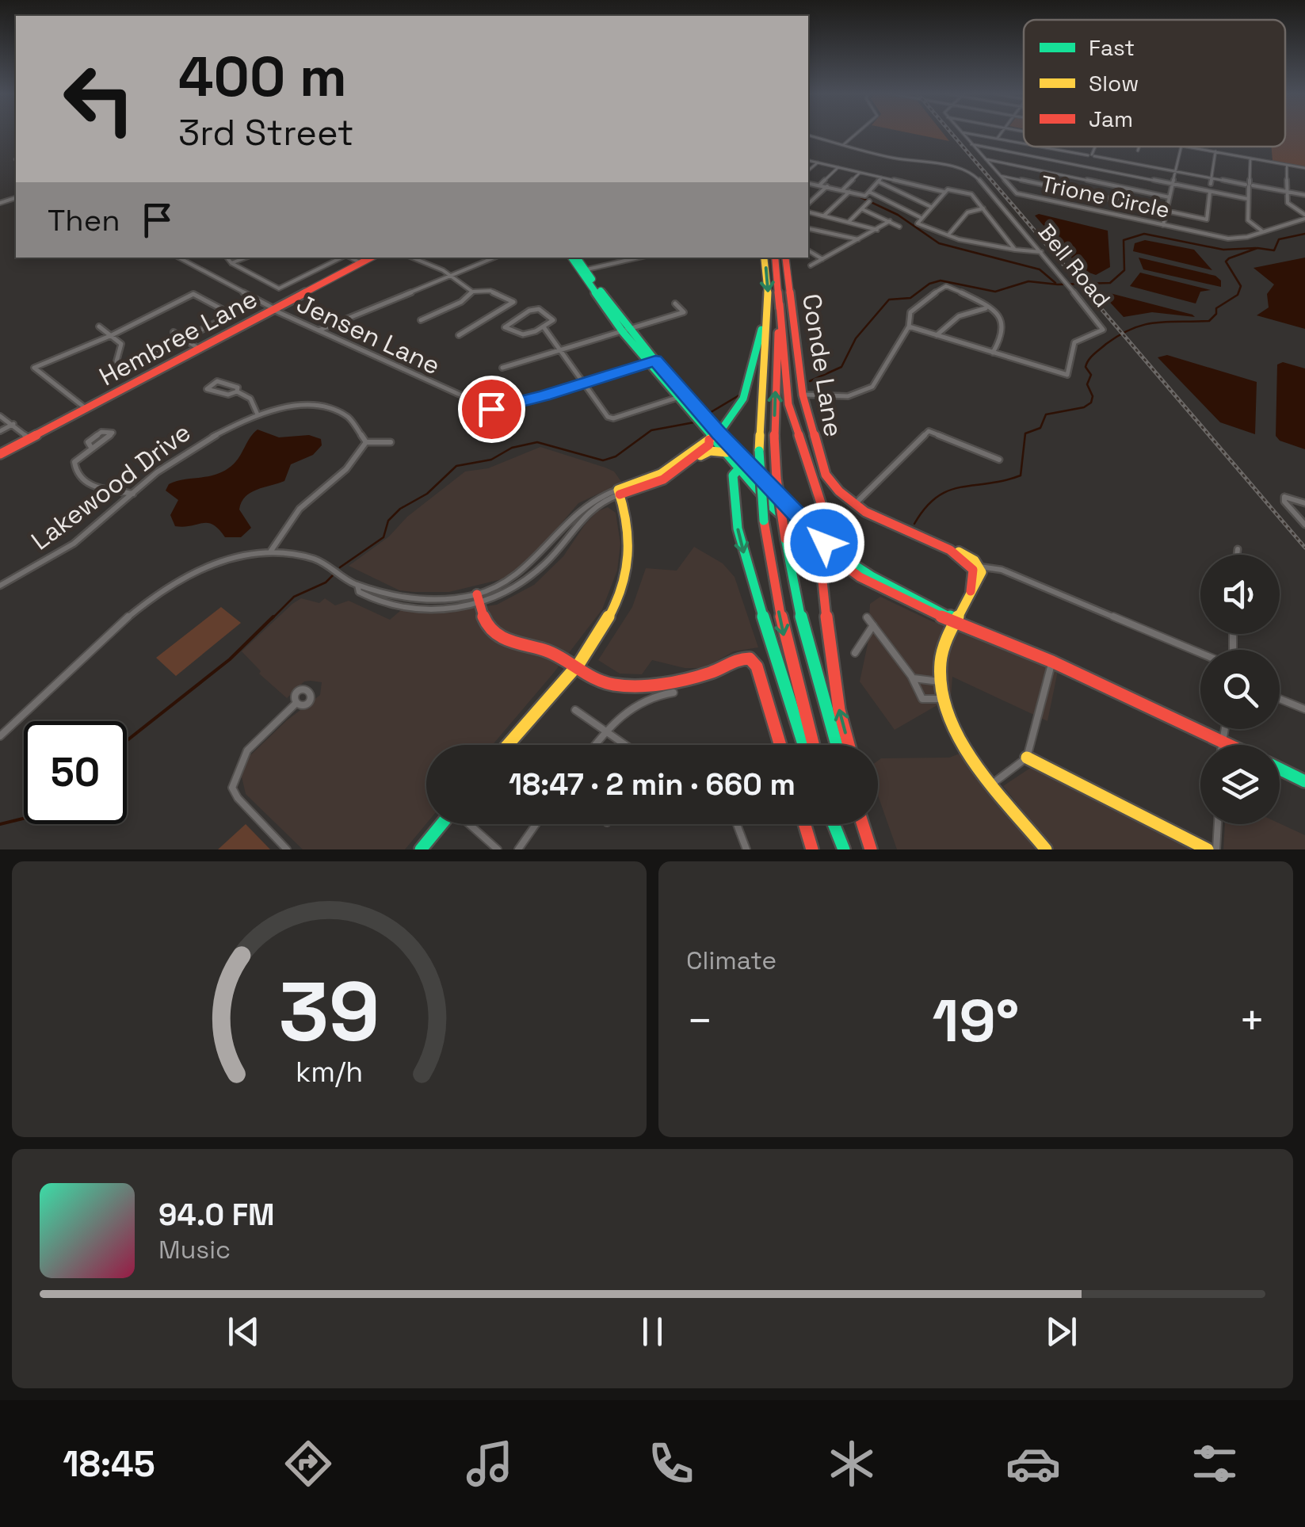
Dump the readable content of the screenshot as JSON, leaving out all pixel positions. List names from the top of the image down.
{
  "streets": {
    "main road": ["Hembree Lane", "Conde Lane"],
    "street": [
      "Trione Circle",
      "Bell Road",
      "Jensen Lane",
      "Lakewood Drive"
    ]
  },
  "crossings": [
    ["Jensen Lane", "Hembree Lane"]
  ],
  "legend": ["Fast", "Slow", "Jam"],
  "page": {
    "turn": ["400 m", "3rd Street"],
    "then": "Then",
    "limit": "50",
    "trip": "18:47 · 2 min · 660 m",
    "tile": "Climate",
    "heat": ["−", "19°", "+"],
    "song": ["94.0 FM", "Music"],
    "tabs": "18:45",
    "gauge": ["39", "km/h"]
  }
}
